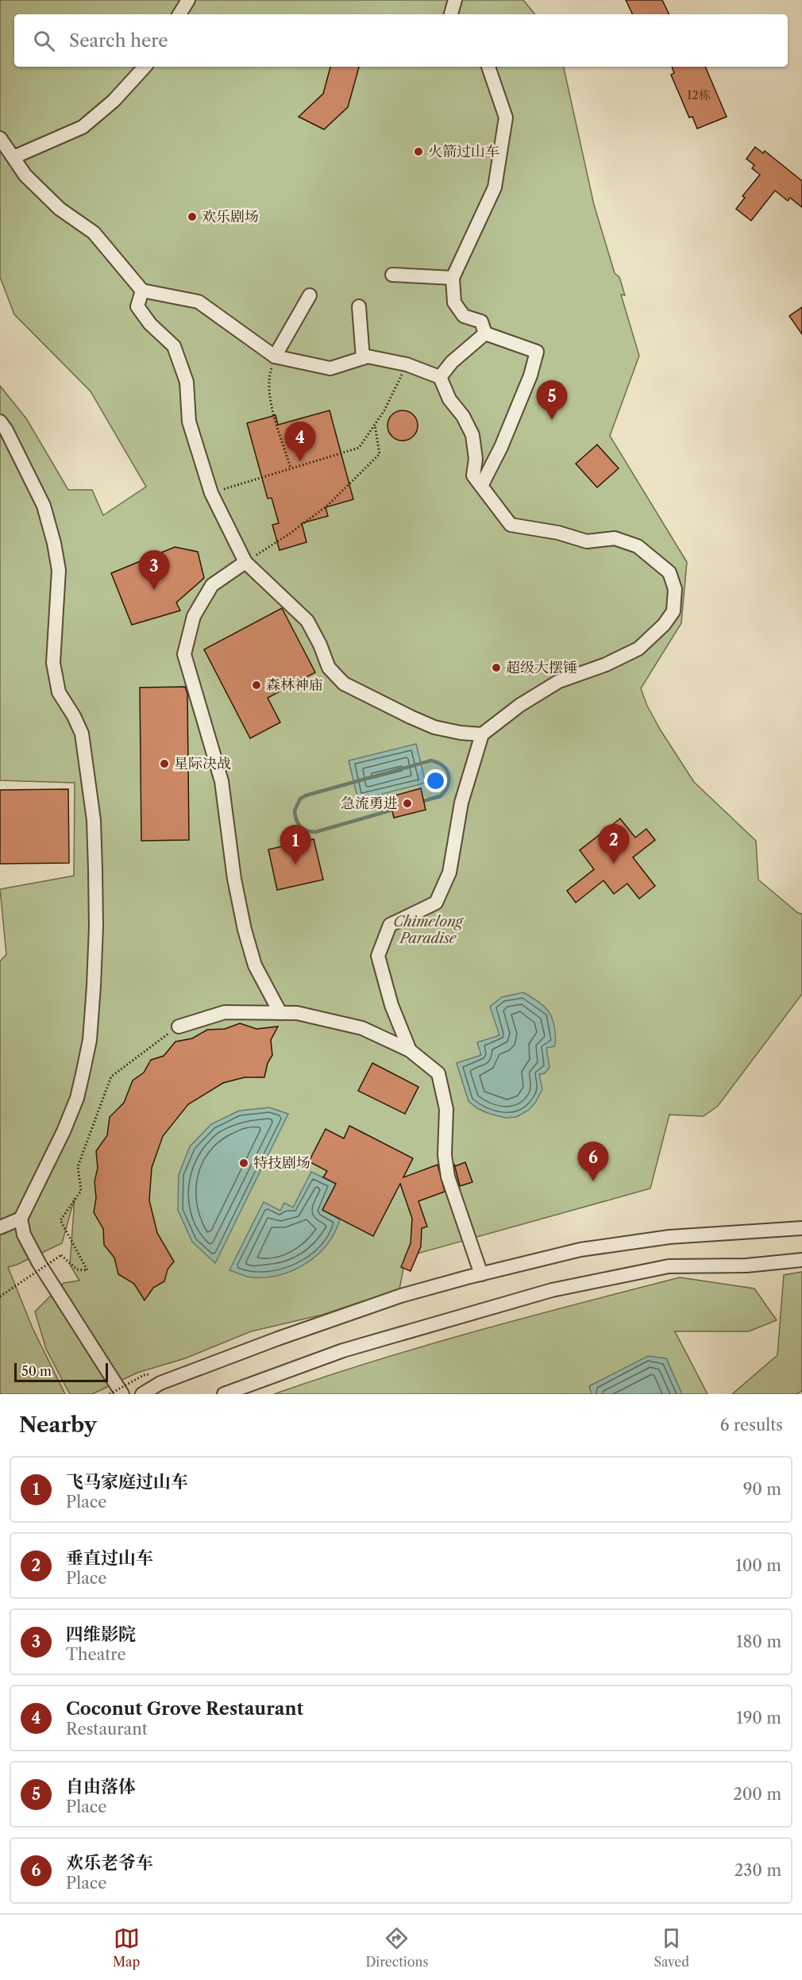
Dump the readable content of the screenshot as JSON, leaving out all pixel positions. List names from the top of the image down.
{
  "parks": ["Chimelong Paradise"],
  "places": [
    "火箭过山车",
    "欢乐剧场",
    "超级大摆锤",
    "森林神庙",
    "星际决战",
    "急流勇进",
    "特技剧场"
  ],
  "house_numbers": ["12栋"],
  "scale_bar": "50 m",
  "page": {
    "search": "Search here",
    "pins": [
      "5",
      "4",
      "3",
      "2",
      "1",
      "6"
    ],
    "scale": "50 m",
    "heading": ["Nearby", "6 results"],
    "list": [
      {
        "mark": "1",
        "name": "飞马家庭过山车",
        "note": "Place",
        "value": "90 m"
      },
      {
        "mark": "2",
        "name": "垂直过山车",
        "note": "Place",
        "value": "100 m"
      },
      {
        "mark": "3",
        "name": "四维影院",
        "note": "Theatre",
        "value": "180 m"
      },
      {
        "mark": "4",
        "name": "Coconut Grove Restaurant",
        "note": "Restaurant",
        "value": "190 m"
      },
      {
        "mark": "5",
        "name": "自由落体",
        "note": "Place",
        "value": "200 m"
      },
      {
        "mark": "6",
        "name": "欢乐老爷车",
        "note": "Place",
        "value": "230 m"
      }
    ],
    "nav": ["Map", "Directions", "Saved"]
  }
}
